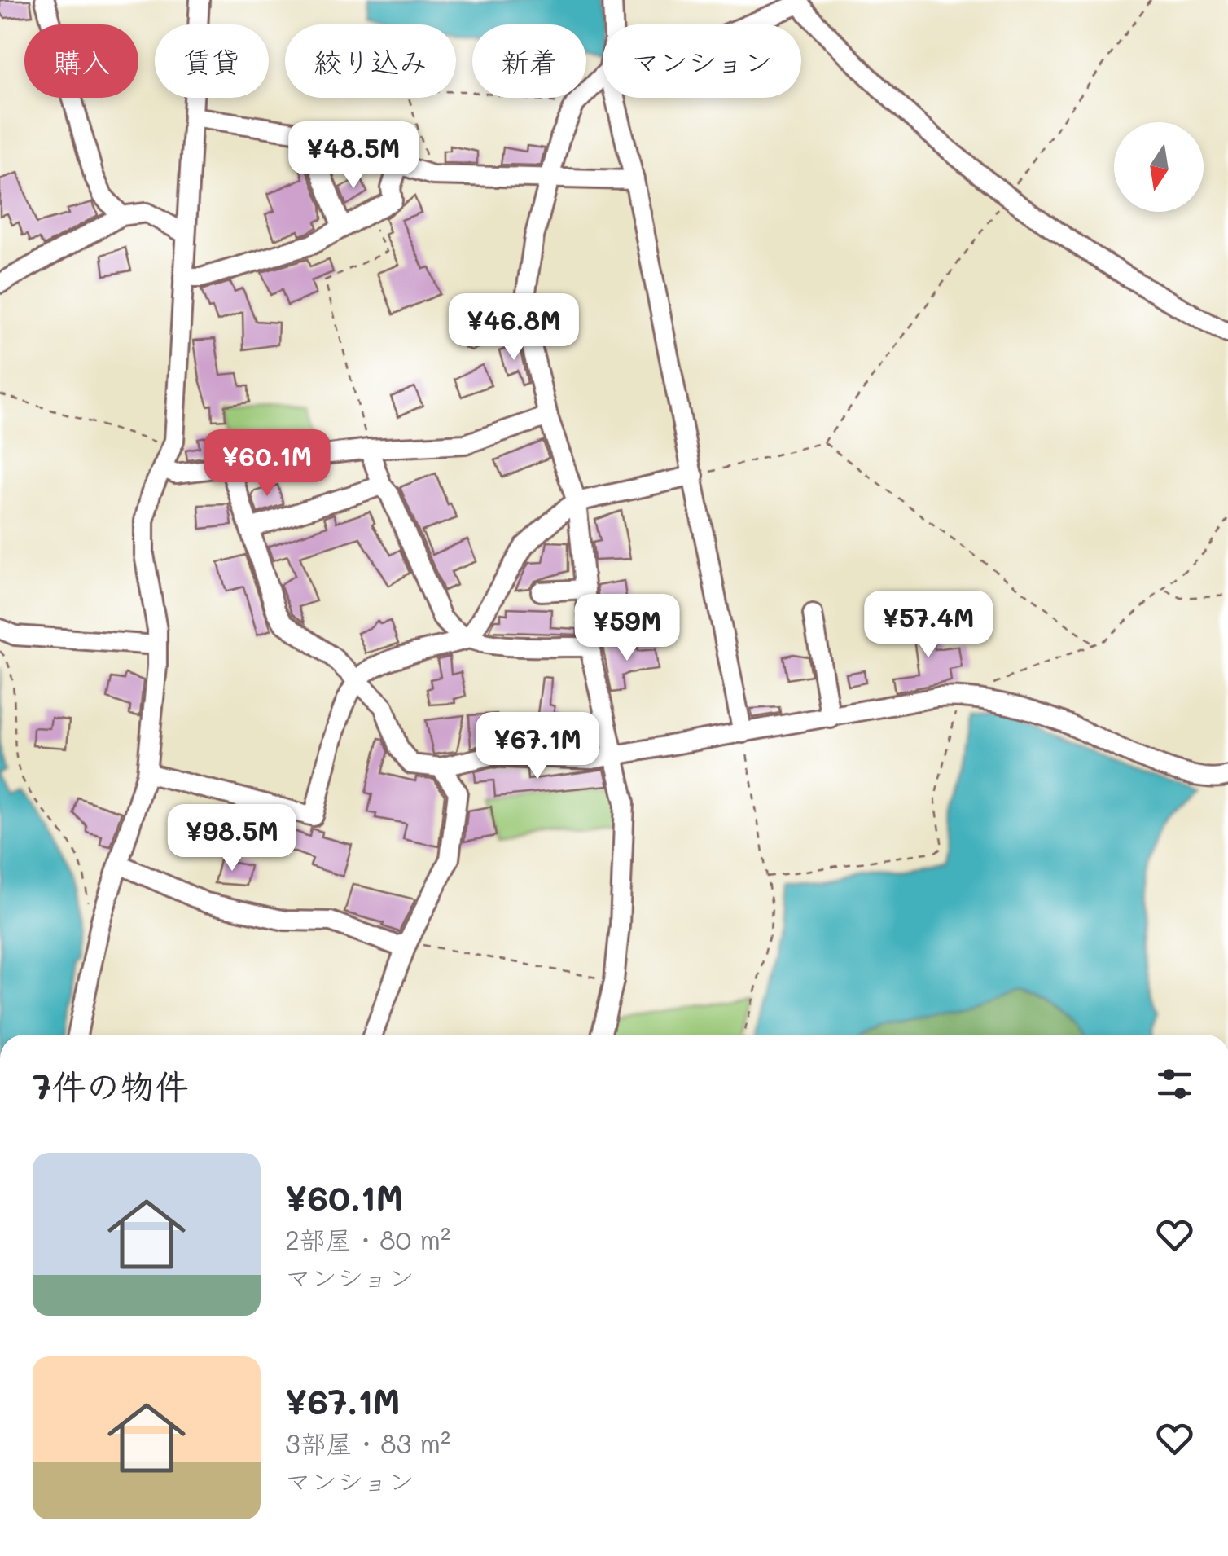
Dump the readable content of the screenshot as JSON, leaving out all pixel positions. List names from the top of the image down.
{
  "north": "bottom",
  "page": {
    "chip": [
      "購入",
      "賃貸",
      "絞り込み",
      "新着",
      "マンション"
    ],
    "price": [
      "¥48.5M",
      "¥46.8M",
      "¥60.1M",
      "¥57.4M",
      "¥59M",
      "¥67.1M",
      "¥98.5M"
    ],
    "heading": "7件の物件",
    "list": [
      {
        "name": "¥60.1M",
        "note": "2部屋 · 80 m² · マンション"
      },
      {
        "name": "¥67.1M",
        "note": "3部屋 · 83 m² · マンション"
      }
    ]
  }
}
